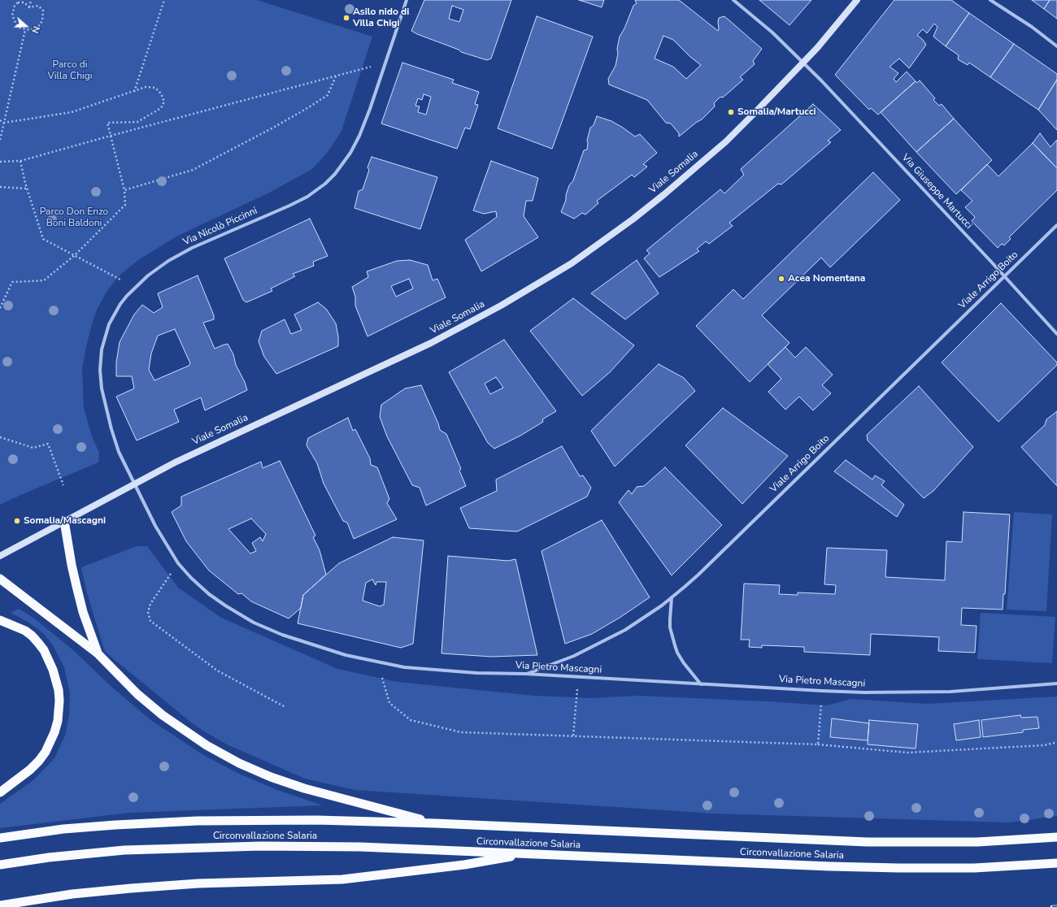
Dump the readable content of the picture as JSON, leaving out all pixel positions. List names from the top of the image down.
{
  "streets": {
    "highway": ["Circonvallazione Salaria"],
    "main road": ["Viale Somalia"],
    "street": [
      "Via Giuseppe Martucci",
      "Via Nicolò Piccinni",
      "Viale Arrigo Boito",
      "Via Pietro Mascagni"
    ]
  },
  "crossings": [
    ["Viale Somalia", "Via Giuseppe Martucci"],
    ["Viale Somalia", "Via Nicolò Piccinni"],
    ["Viale Somalia", "Via Pietro Mascagni"],
    ["Via Giuseppe Martucci", "Viale Arrigo Boito"],
    ["Via Nicolò Piccinni", "Via Pietro Mascagni"],
    ["Viale Arrigo Boito", "Via Pietro Mascagni"]
  ],
  "parks": ["Parco di Villa Chigi", "Parco Don Enzo Boni Baldoni"],
  "places": [
    "Asilo nido di Villa Chigi",
    "Somalia/Martucci",
    "Acea Nomentana",
    "Somalia/Mascagni"
  ],
  "north": "right"
}
